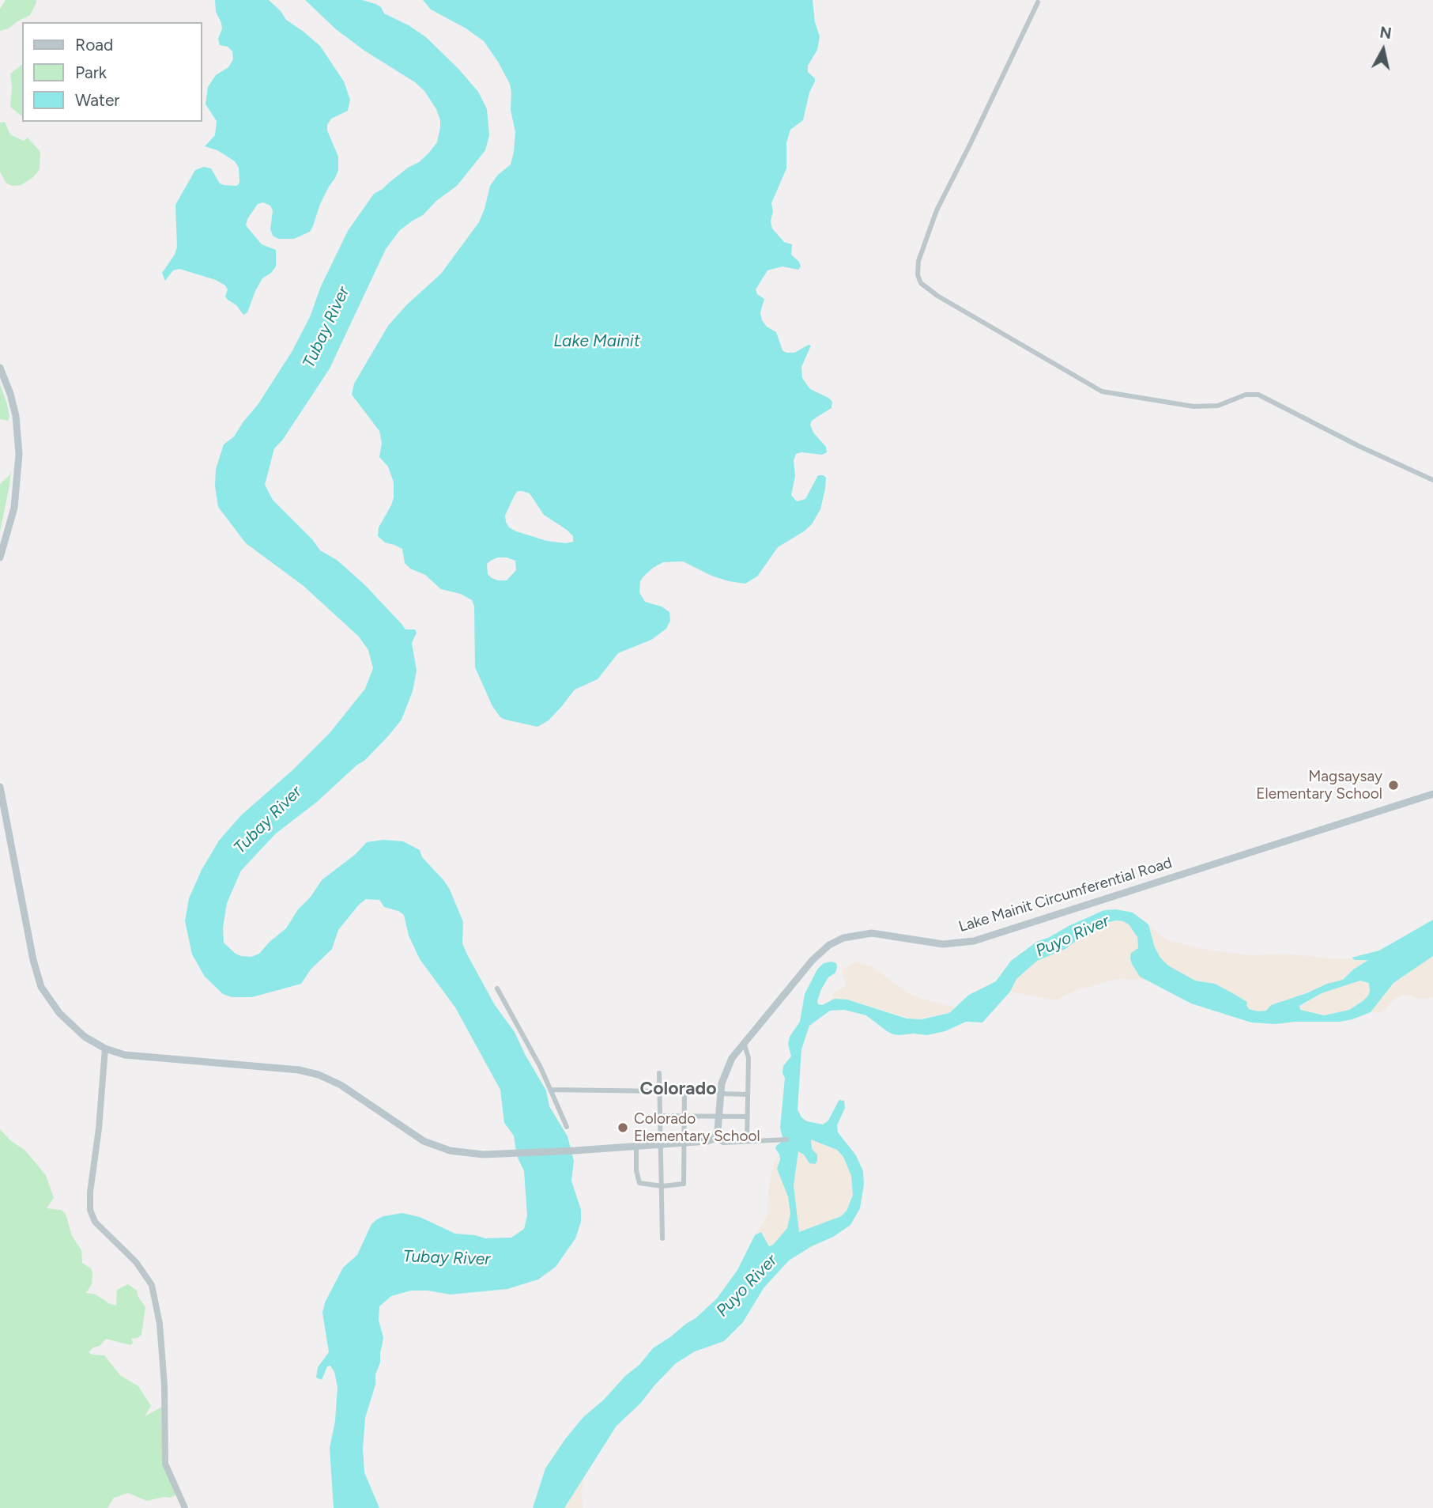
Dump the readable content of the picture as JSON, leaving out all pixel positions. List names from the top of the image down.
{
  "streets": {
    "main road": ["Lake Mainit Circumferential Road"]
  },
  "districts": ["Colorado"],
  "water": ["Tubay River", "Lake Mainit", "Puyo River"],
  "places": ["Magsaysay Elementary School", "Colorado Elementary School"],
  "legend": ["Road", "Park", "Water"],
  "north": "top"
}
